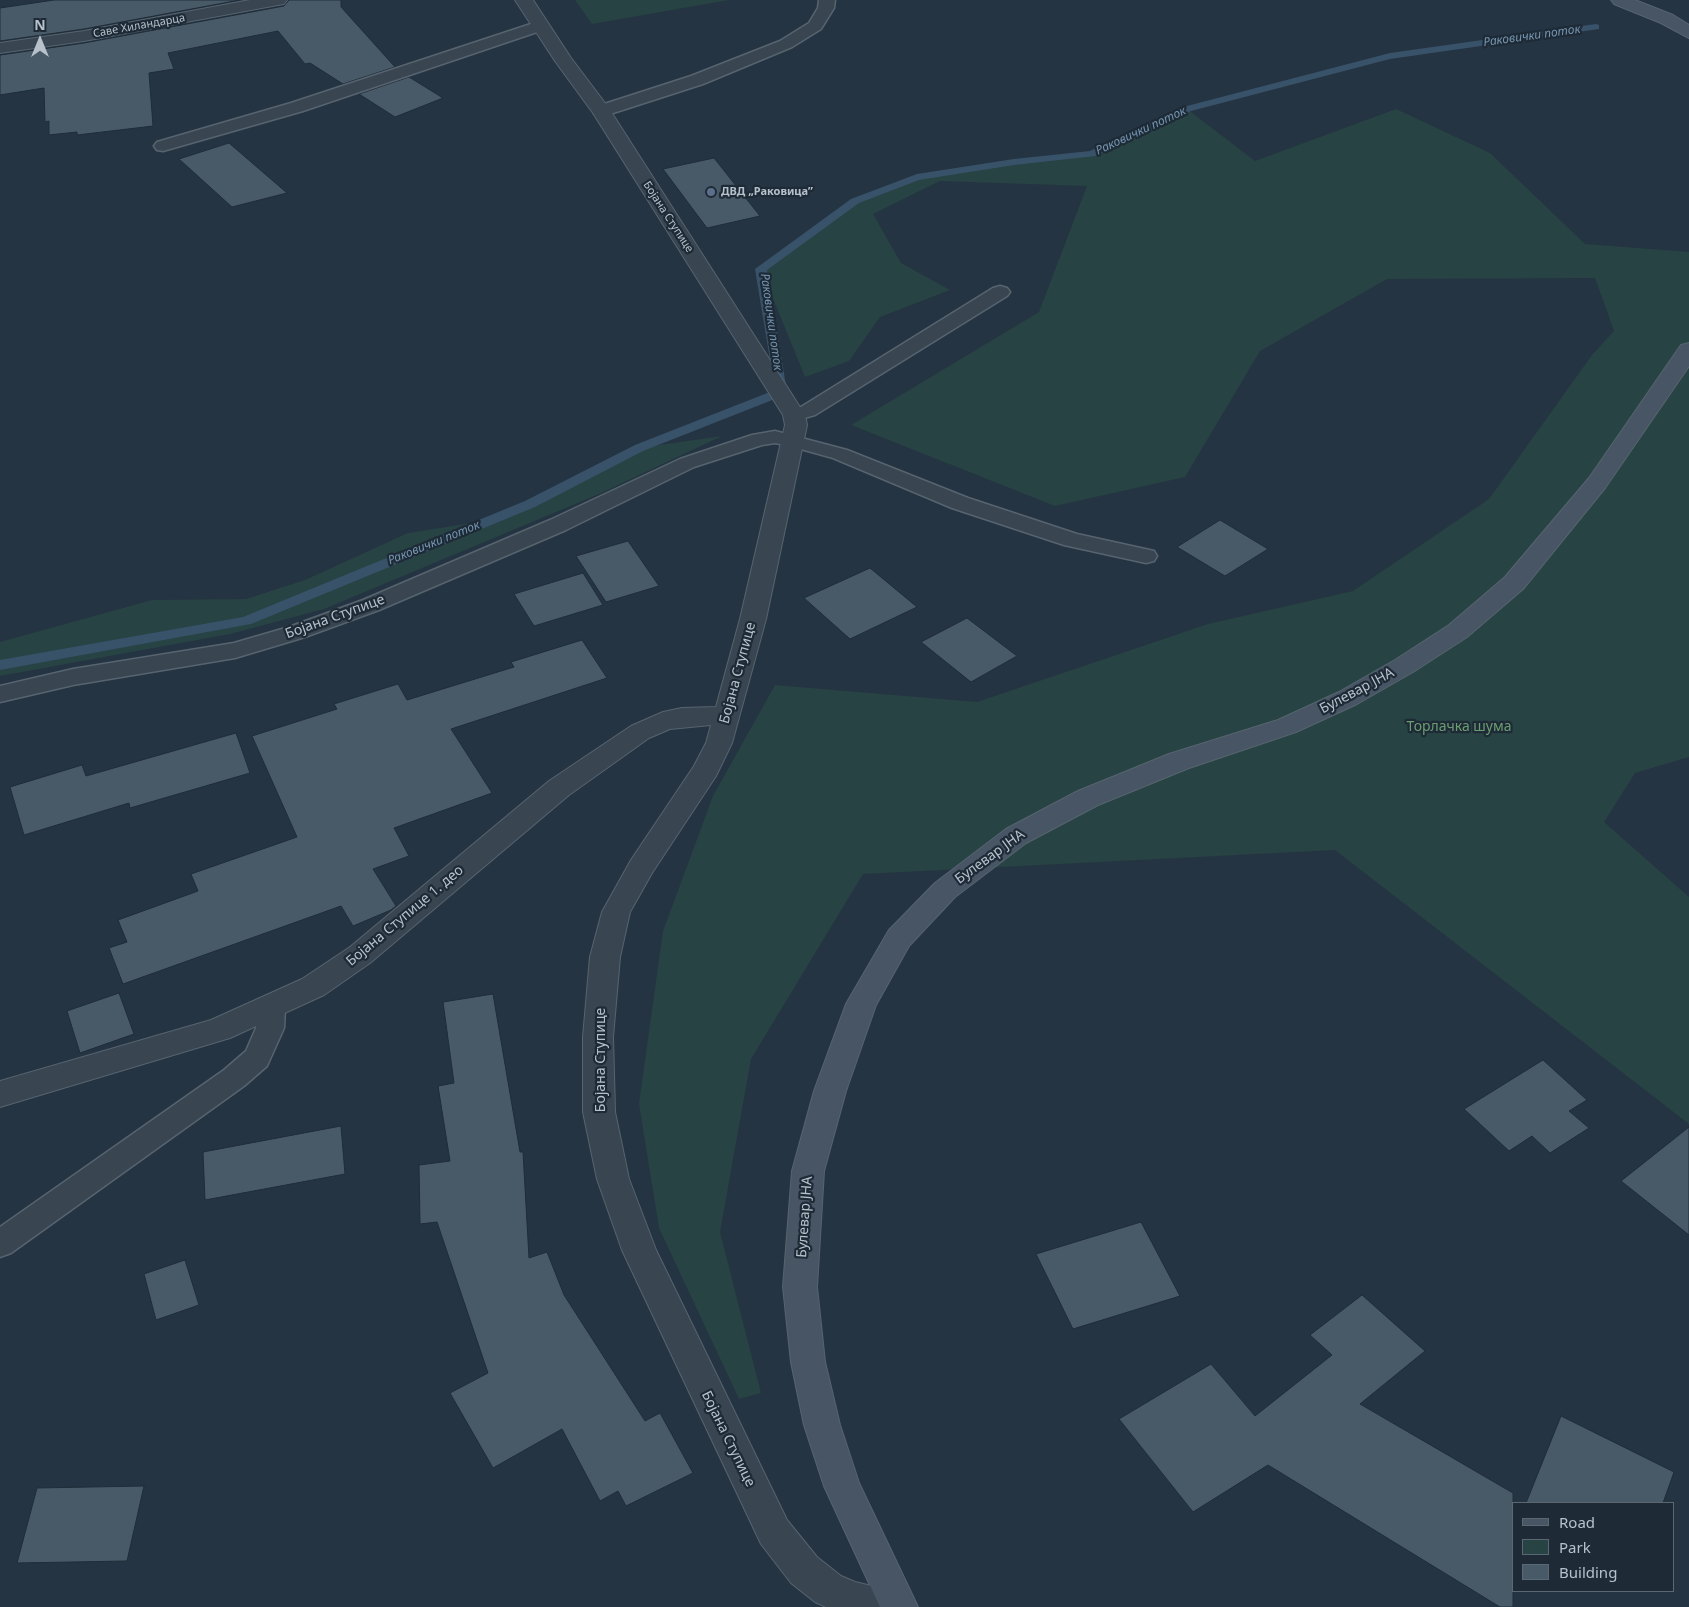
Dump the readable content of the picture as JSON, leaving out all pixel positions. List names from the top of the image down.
{
  "streets": {
    "main road": ["Булевар ЈНА"],
    "street": ["Саве Хиландарца", "Бојана Ступице", "Бојана Ступице 1. део"]
  },
  "crossings": [
    ["Бојана Ступице", "Булевар ЈНА"],
    ["Бојана Ступице", "Бојана Ступице 1. део"]
  ],
  "water": ["Раковички поток"],
  "parks": ["Торлачка шума"],
  "places": ["ДВД „Раковица”"],
  "legend": ["Road", "Park", "Building"],
  "north": "top"
}
